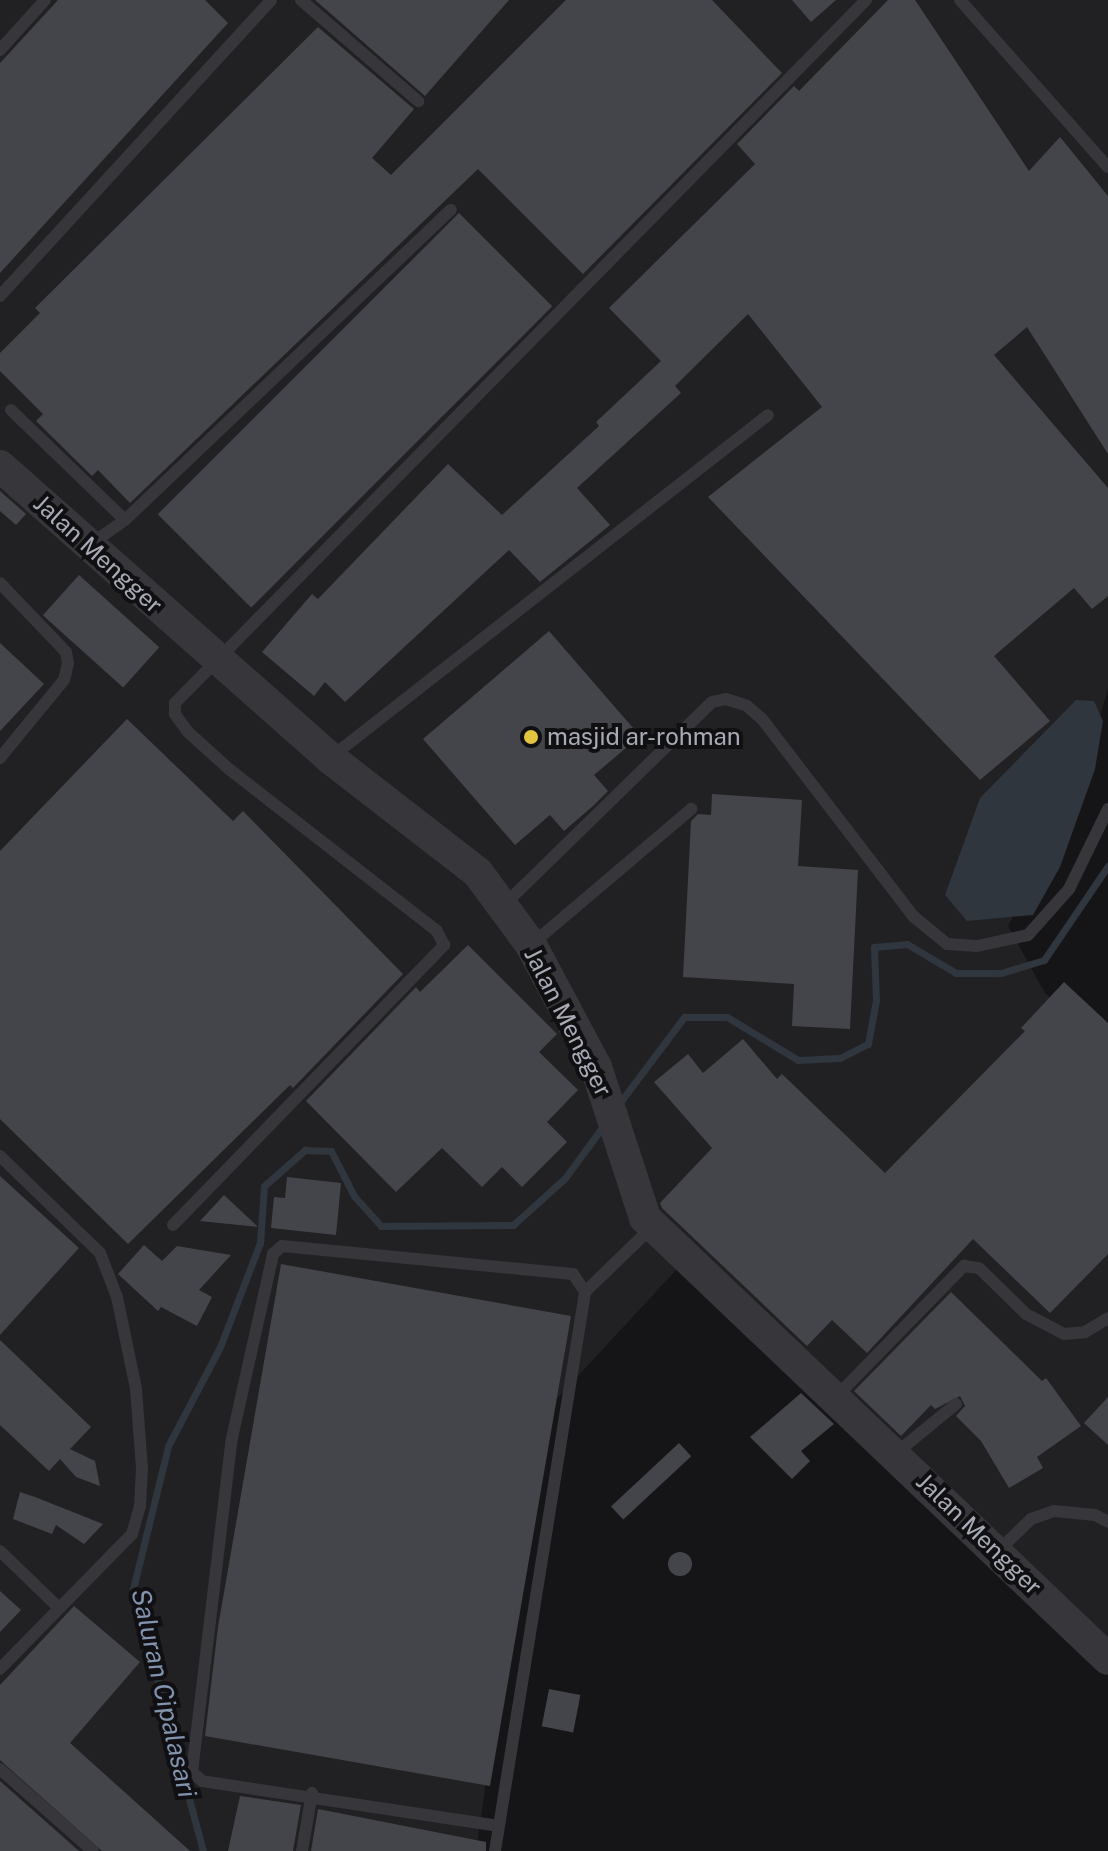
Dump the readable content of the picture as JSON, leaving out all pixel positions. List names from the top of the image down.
{
  "streets": {
    "street": ["Jalan Mengger"]
  },
  "water": ["Saluran Cipalasari"],
  "places": ["masjid ar-rohman"]
}
